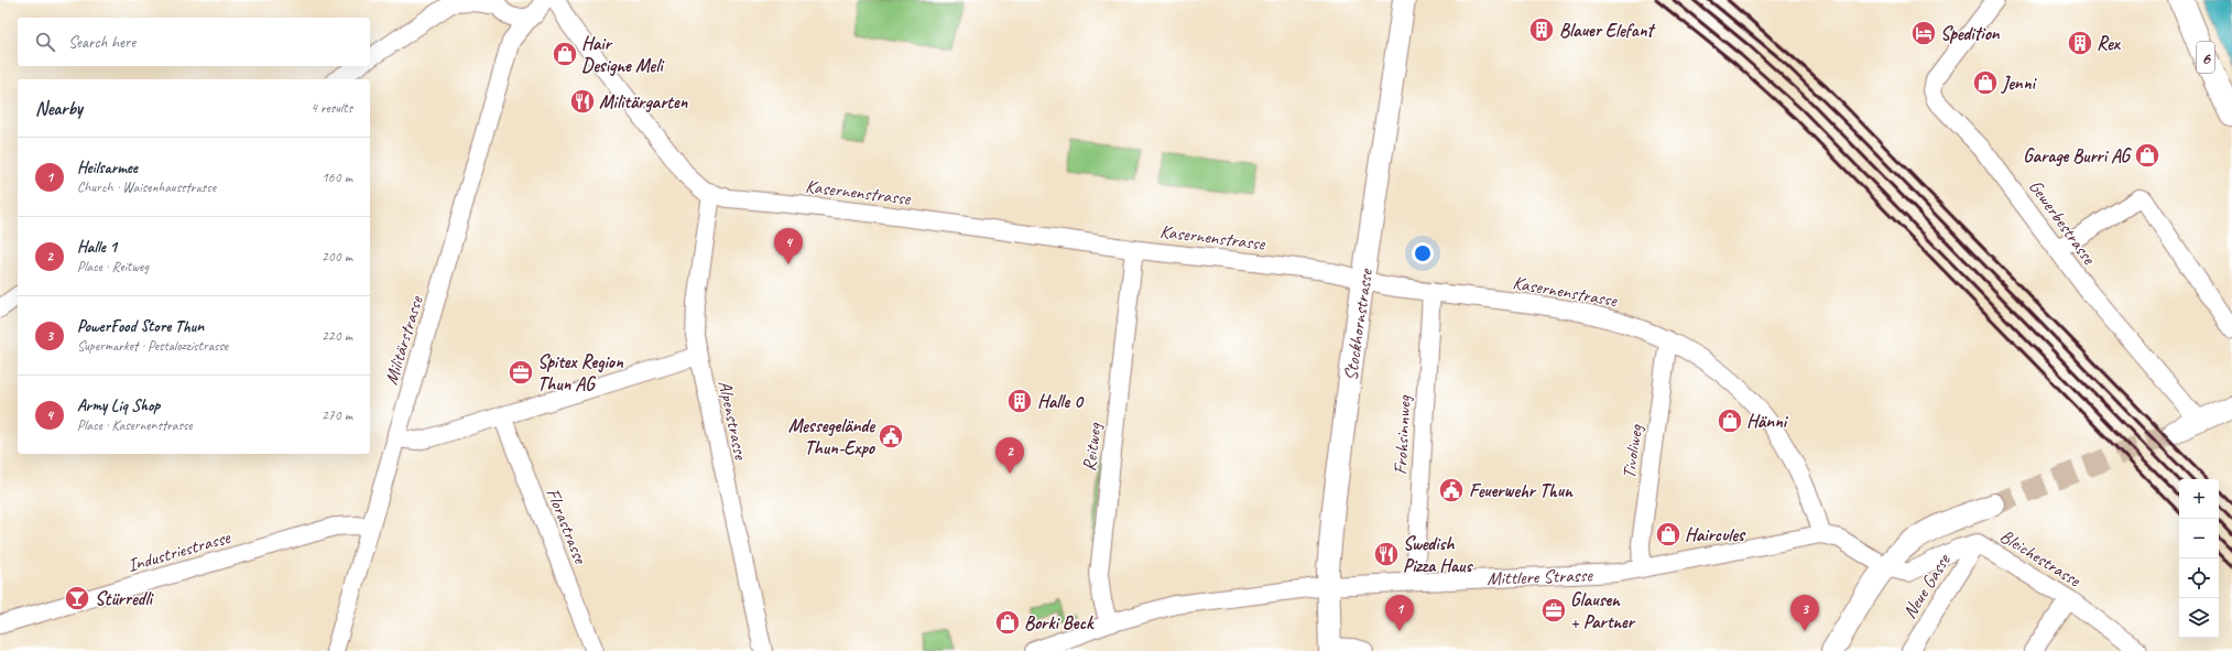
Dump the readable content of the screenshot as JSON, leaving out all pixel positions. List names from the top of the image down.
{
  "streets": {
    "main road": ["6"],
    "street": [
      "Kasernenstrasse",
      "Gewerbestrasse",
      "Stockhornstrasse",
      "Militärstrasse",
      "Alpenstrasse",
      "Frohsinnweg",
      "Reitweg",
      "Tivoliweg",
      "Florastrasse",
      "Industriestrasse",
      "Bleichestrasse",
      "Mittlere Strasse",
      "Neue Gasse"
    ]
  },
  "crossings": [
    ["Kasernenstrasse", "Stockhornstrasse"],
    ["Kasernenstrasse", "Militärstrasse"],
    ["Kasernenstrasse", "Alpenstrasse"],
    ["Kasernenstrasse", "Frohsinnweg"],
    ["Kasernenstrasse", "Reitweg"],
    ["Kasernenstrasse", "Tivoliweg"],
    ["Kasernenstrasse", "Mittlere Strasse"],
    ["Stockhornstrasse", "Mittlere Strasse"],
    ["Militärstrasse", "Industriestrasse"],
    ["Frohsinnweg", "Mittlere Strasse"],
    ["Reitweg", "Mittlere Strasse"],
    ["Tivoliweg", "Mittlere Strasse"],
    ["Bleichestrasse", "Mittlere Strasse"],
    ["Bleichestrasse", "Neue Gasse"]
  ],
  "places": {
    "building": ["Blauer Elefant", "Rex", "Halle 0"],
    "hotel": ["Spedition"],
    "shop": [
      "Hair Designe Meli",
      "Jenni",
      "Garage Burri AG",
      "Hänni",
      "Haircules",
      "Borki Beck"
    ],
    "restaurant": ["Militärgarten", "Swedish Pizza Haus"],
    "office": ["Spitex Region Thun AG", "Glausen + Partner"],
    "public building": ["Messegelände Thun-Expo", "Feuerwehr Thun"],
    "bar": ["Stürredli"]
  },
  "page": {
    "search": "Search here",
    "heading": ["Nearby", "4 results"],
    "list": [
      {
        "mark": "1",
        "name": "Heilsarmee",
        "note": "Church · Waisenhausstrasse",
        "value": "160 m"
      },
      {
        "mark": "2",
        "name": "Halle 1",
        "note": "Place · Reitweg",
        "value": "200 m"
      },
      {
        "mark": "3",
        "name": "PowerFood Store Thun",
        "note": "Supermarket · Pestalozzistrasse",
        "value": "220 m"
      },
      {
        "mark": "4",
        "name": "Army Liq Shop",
        "note": "Place · Kasernenstrasse",
        "value": "270 m"
      }
    ],
    "pins": [
      "4",
      "2",
      "1",
      "3"
    ],
    "map_buttons": ["+", "−"]
  }
}
